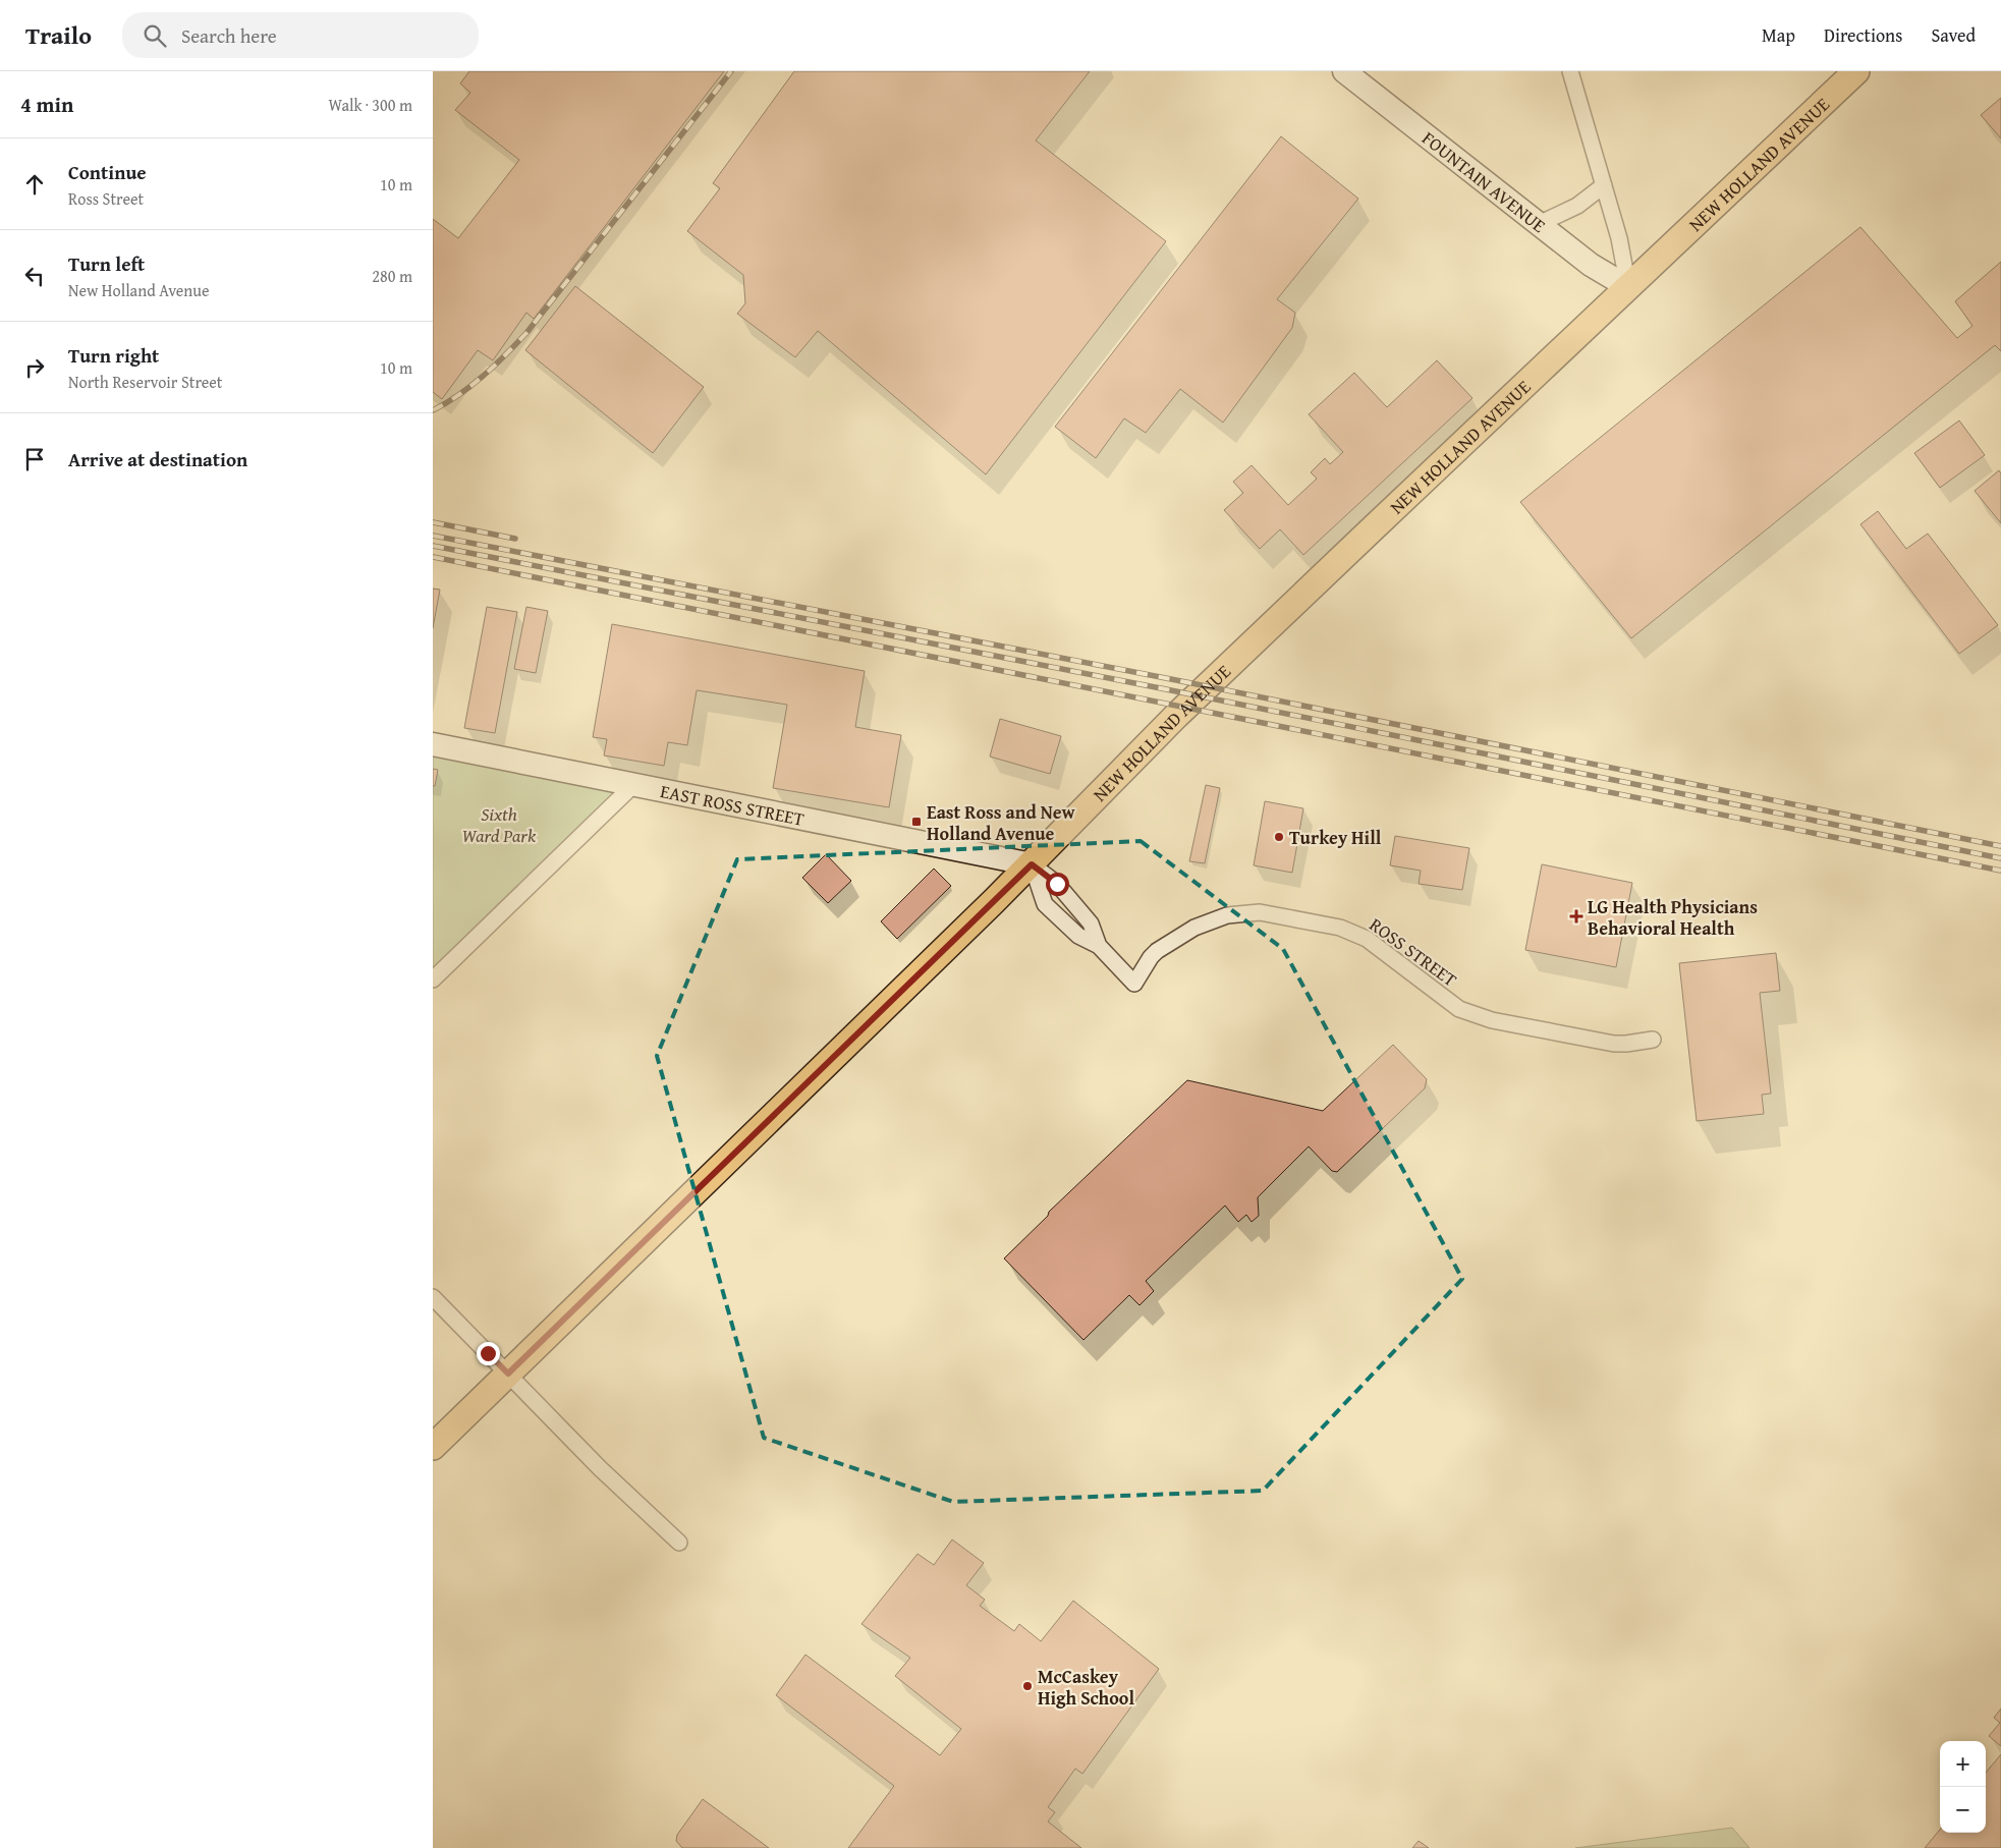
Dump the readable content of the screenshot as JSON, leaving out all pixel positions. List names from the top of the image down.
{
  "streets": {
    "main road": ["NEW HOLLAND AVENUE"],
    "street": ["FOUNTAIN AVENUE", "EAST ROSS STREET", "ROSS STREET"]
  },
  "crossings": [
    ["NEW HOLLAND AVENUE", "FOUNTAIN AVENUE"],
    ["NEW HOLLAND AVENUE", "EAST ROSS STREET"],
    ["NEW HOLLAND AVENUE", "ROSS STREET"],
    ["EAST ROSS STREET", "ROSS STREET"]
  ],
  "parks": ["Sixth Ward Park"],
  "places": {
    "transit": ["East Ross and New Holland Avenue"],
    "other": ["Turkey Hill", "McCaskey High School"],
    "health": ["LG Health Physicians Behavioral Health"]
  },
  "page": {
    "header": "Trailo",
    "search": "Search here",
    "nav": ["Map", "Directions", "Saved"],
    "heading": ["4 min", "Walk · 300 m"],
    "list": [
      ["Continue", "Ross Street", "10 m"],
      ["Turn left", "New Holland Avenue", "280 m"],
      ["Turn right", "North Reservoir Street", "10 m"],
      "Arrive at destination"
    ],
    "map_buttons": ["+", "−"]
  }
}
